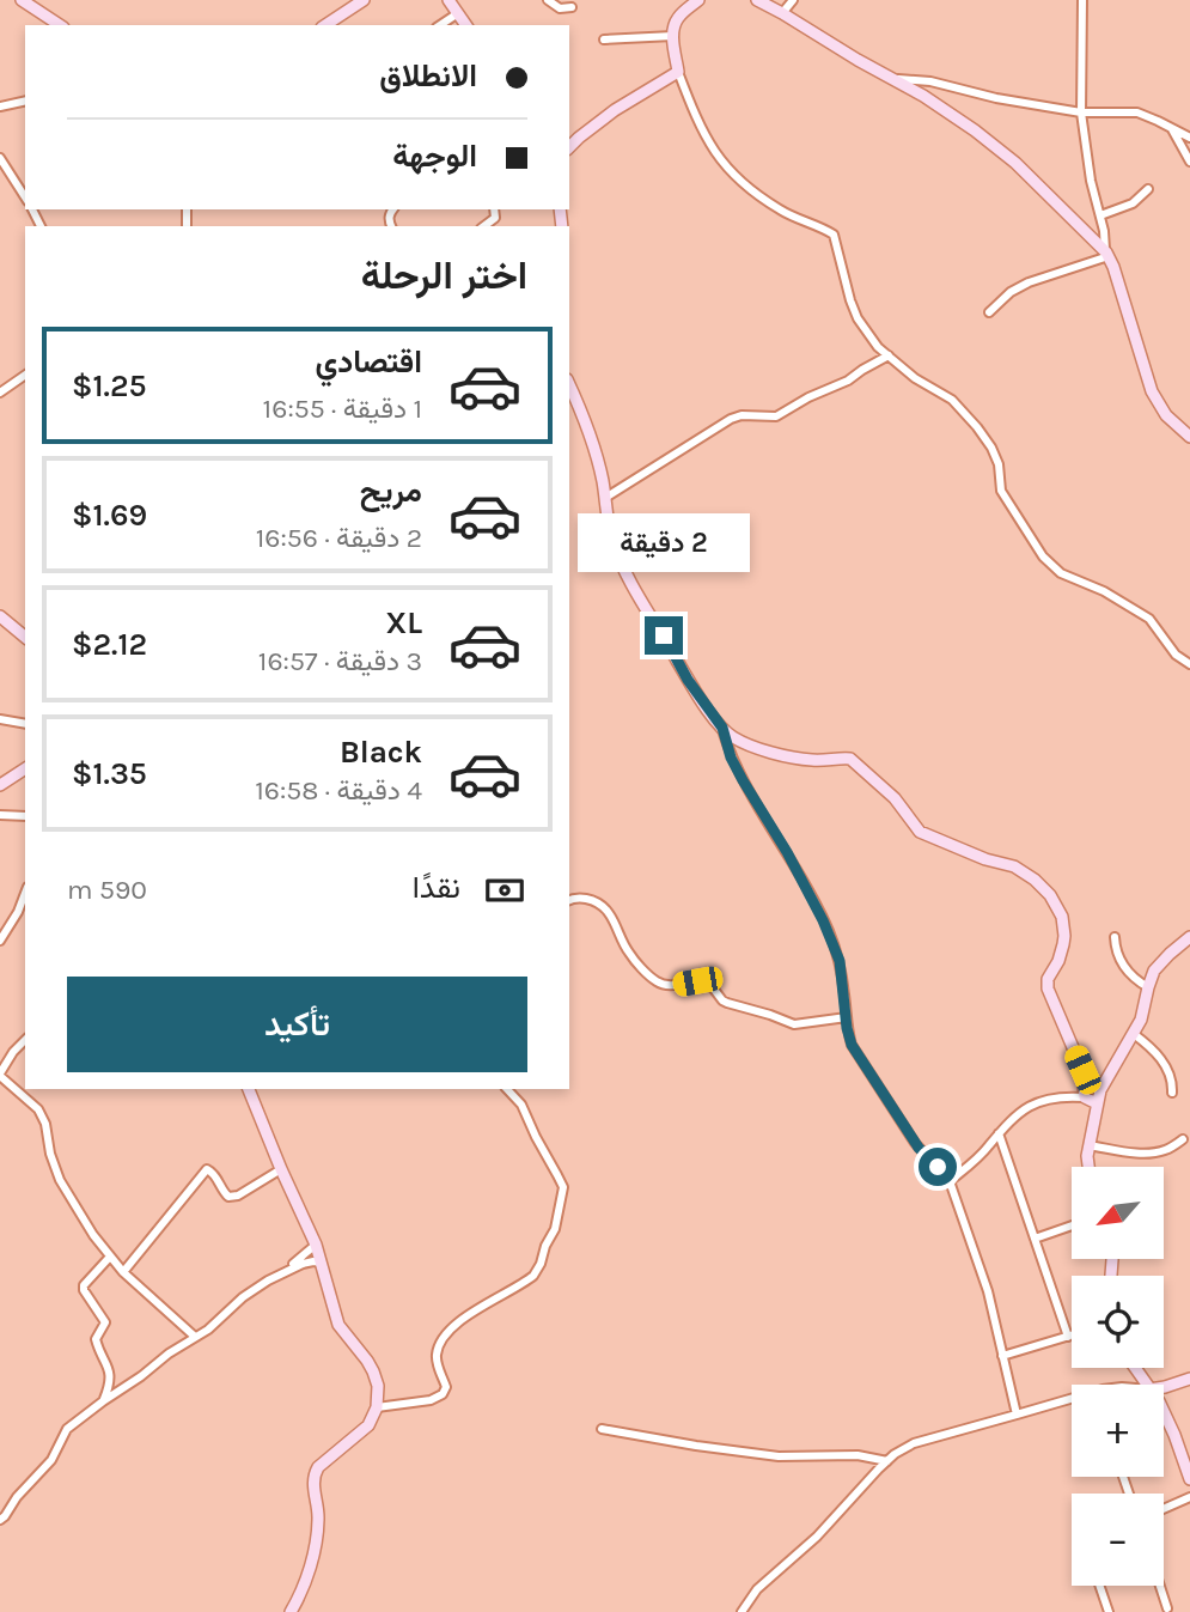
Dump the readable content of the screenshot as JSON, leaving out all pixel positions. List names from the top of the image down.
{
  "north": "bottom left",
  "page": {
    "banner": ["الانطلاق", "الوجهة"],
    "heading": "اختر الرحلة",
    "list": [
      {
        "name": "اقتصادي",
        "note": "1 دقيقة · 16:55",
        "value": "$1.25"
      },
      {
        "name": "مريح",
        "note": "2 دقيقة · 16:56",
        "value": "$1.69"
      },
      {
        "name": "XL",
        "note": "3 دقيقة · 16:57",
        "value": "$2.12"
      },
      {
        "name": "Black",
        "note": "4 دقيقة · 16:58",
        "value": "$1.35"
      }
    ],
    "bubble": "2 دقيقة",
    "pay": ["نقدًا", "590 m"],
    "buttons": "تأكيد",
    "map_buttons": ["+", "−"]
  }
}
